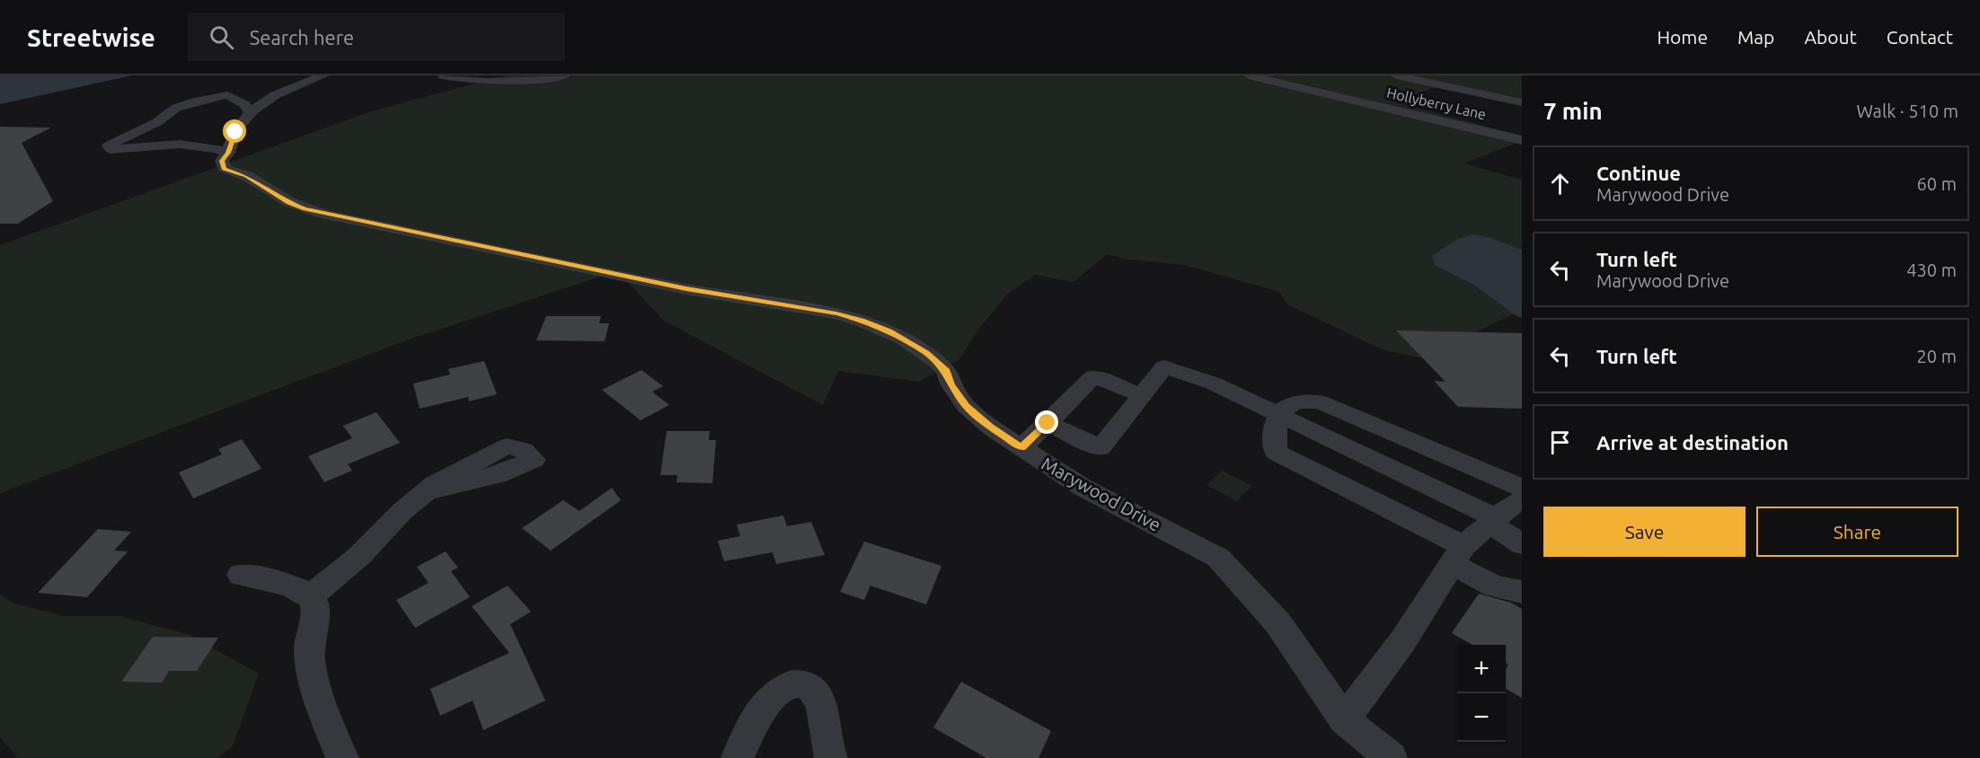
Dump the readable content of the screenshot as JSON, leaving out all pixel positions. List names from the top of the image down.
{
  "streets": {
    "street": ["Hollyberry Lane", "Marywood Drive"]
  },
  "page": {
    "header": "Streetwise",
    "search": "Search here",
    "nav": [
      "Home",
      "Map",
      "About",
      "Contact"
    ],
    "heading": ["7 min", "Walk · 510 m"],
    "list": [
      ["Continue", "Marywood Drive", "60 m"],
      ["Turn left", "Marywood Drive", "430 m"],
      ["Turn left", "20 m"],
      "Arrive at destination"
    ],
    "buttons": ["Save", "Share"],
    "map_buttons": ["+", "−"]
  }
}
